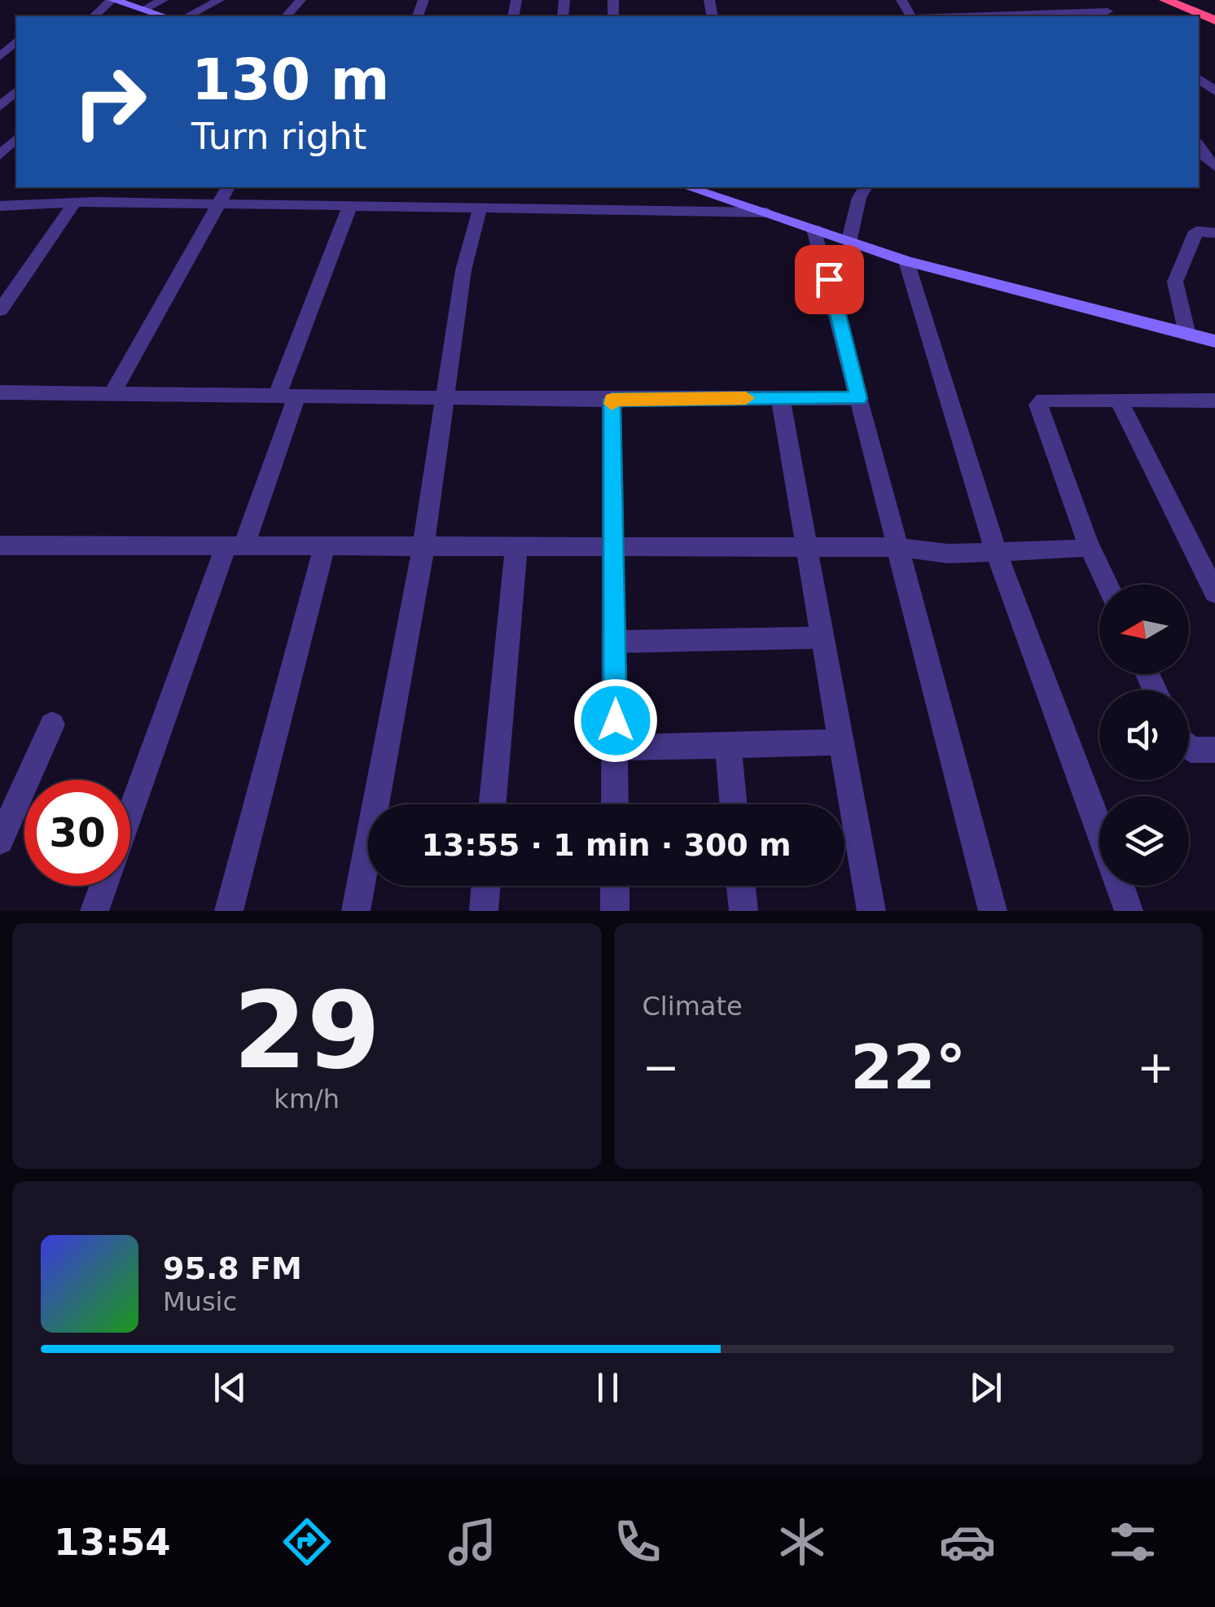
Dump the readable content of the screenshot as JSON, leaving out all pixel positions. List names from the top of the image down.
{
  "north": "left",
  "page": {
    "turn": ["130 m", "Turn right"],
    "limit": "30",
    "trip": "13:55 · 1 min · 300 m",
    "tile": [
      ["29", "km/h"],
      "Climate"
    ],
    "heat": ["−", "22°", "+"],
    "song": ["95.8 FM", "Music"],
    "tabs": "13:54"
  }
}
